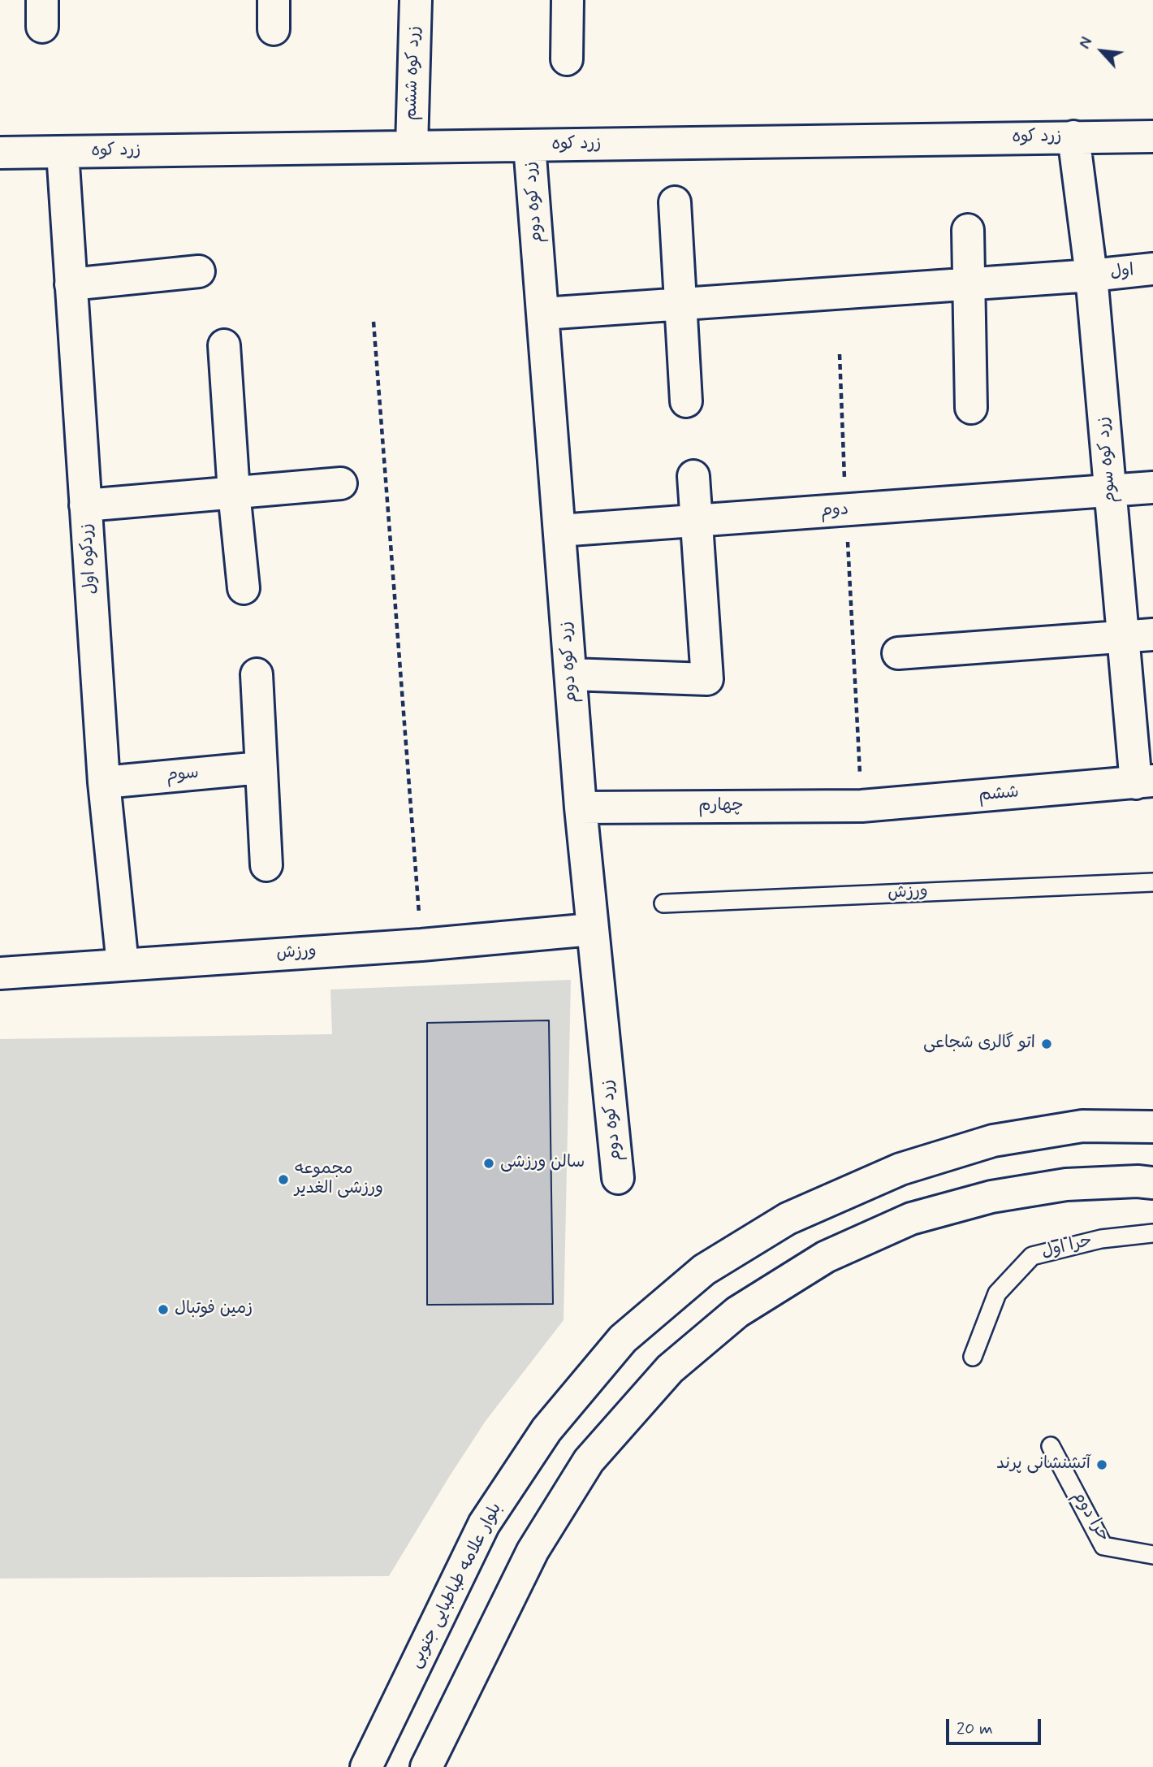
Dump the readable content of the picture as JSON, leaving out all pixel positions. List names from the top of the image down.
{
  "streets": {
    "street": [
      "زرد کوه ششم",
      "زرد کوه",
      "زرد کوه دوم",
      "اول",
      "زرد کوه سوم",
      "دوم",
      "زردکوه اول",
      "سوم",
      "ششم",
      "چهارم",
      "ورزش",
      "بلوار علامه طباطبایی جنوبی"
    ],
    "lane": ["حرا اول", "حرا دوم"]
  },
  "crossings": [
    ["زرد کوه ششم", "زرد کوه"],
    ["زرد کوه", "زرد کوه دوم"],
    ["زرد کوه", "زرد کوه سوم"],
    ["زرد کوه", "زردکوه اول"],
    ["زرد کوه دوم", "دوم"],
    ["زرد کوه دوم", "چهارم"],
    ["زرد کوه دوم", "ورزش"],
    ["اول", "زرد کوه سوم"],
    ["زرد کوه سوم", "دوم"],
    ["زرد کوه سوم", "ششم"],
    ["زردکوه اول", "سوم"],
    ["زردکوه اول", "ورزش"],
    ["ششم", "چهارم"]
  ],
  "places": [
    "اتو گالری شجاعی",
    "سالن ورزشی",
    "مجموعه ورزشی الغدیر",
    "زمین فوتبال",
    "آتشنشانی پرند"
  ],
  "scale_bar": "20 m",
  "north": "top left"
}
